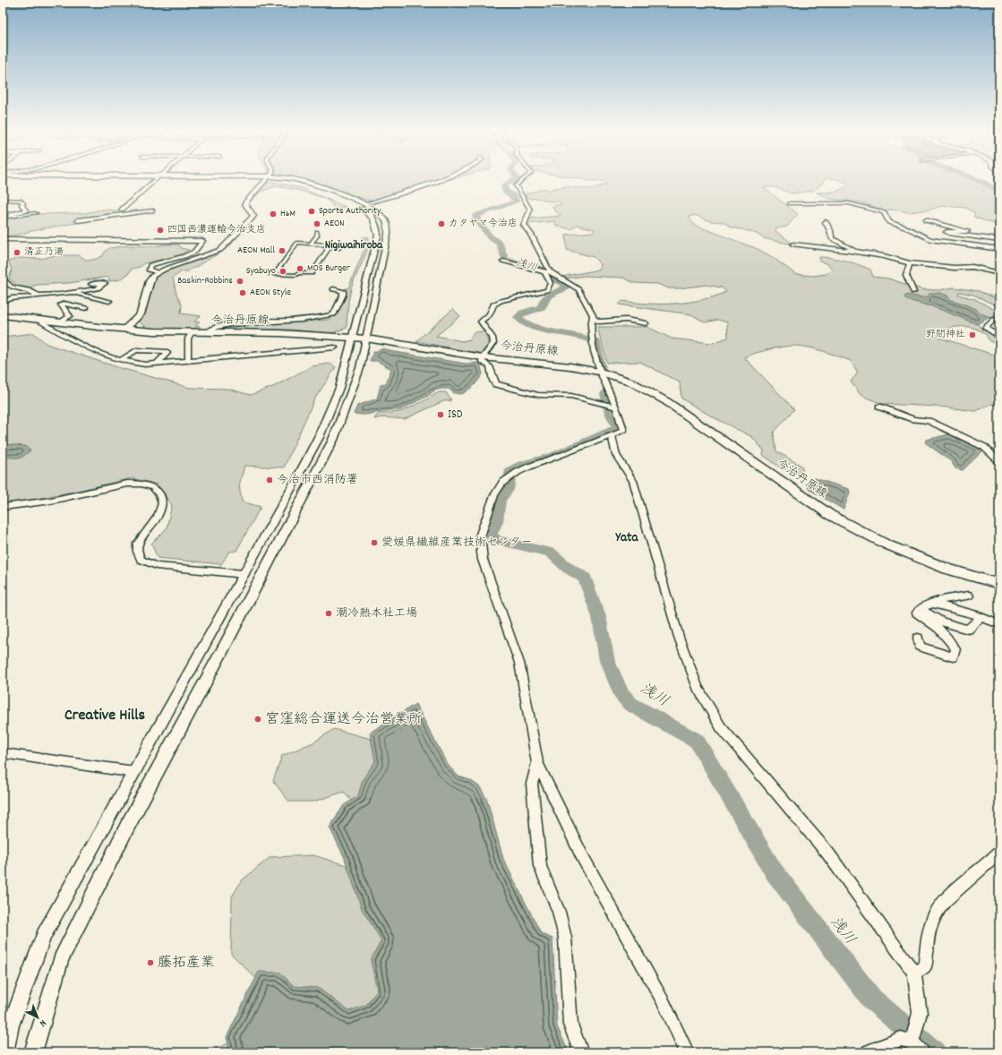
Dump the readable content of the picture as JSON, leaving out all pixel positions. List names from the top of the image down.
{
  "streets": {
    "main road": ["今治丹原線"]
  },
  "districts": ["Nigiwaihiroba", "Yata", "Creative Hills"],
  "water": ["浅川"],
  "places": [
    "Sports Authority",
    "H&M",
    "AEON",
    "カタヤマ今治店",
    "四国西濃運輸今治支店",
    "AEON Mall",
    "清正乃湯",
    "MOS Burger",
    "Syabuyo",
    "Baskin-Robbins",
    "AEON Style",
    "野間神社",
    "ISD",
    "今治市西消防署",
    "愛媛県繊維産業技術センター",
    "潮冷熱本社工場",
    "宮窪総合運送今治営業所",
    "藤拓産業"
  ],
  "north": "bottom right"
}
